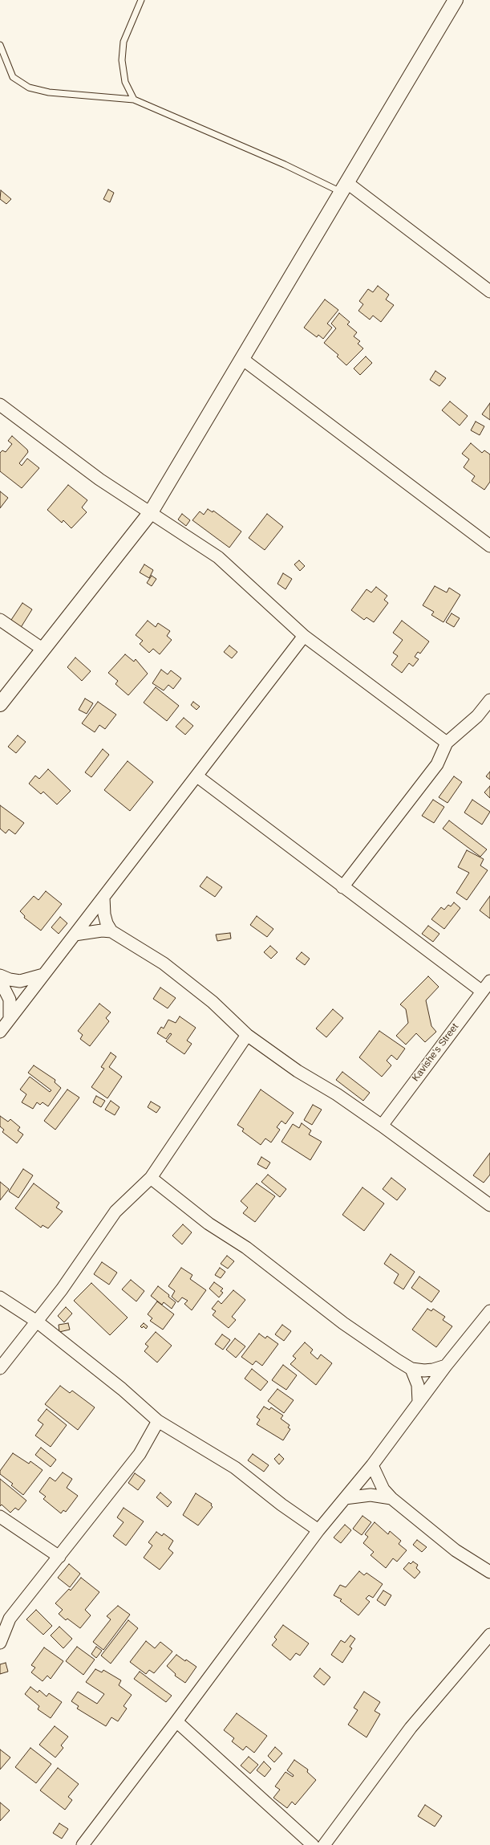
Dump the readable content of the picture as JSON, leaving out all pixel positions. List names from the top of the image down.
{
  "streets": {
    "street": ["Kavishe’s Street"]
  }
}
